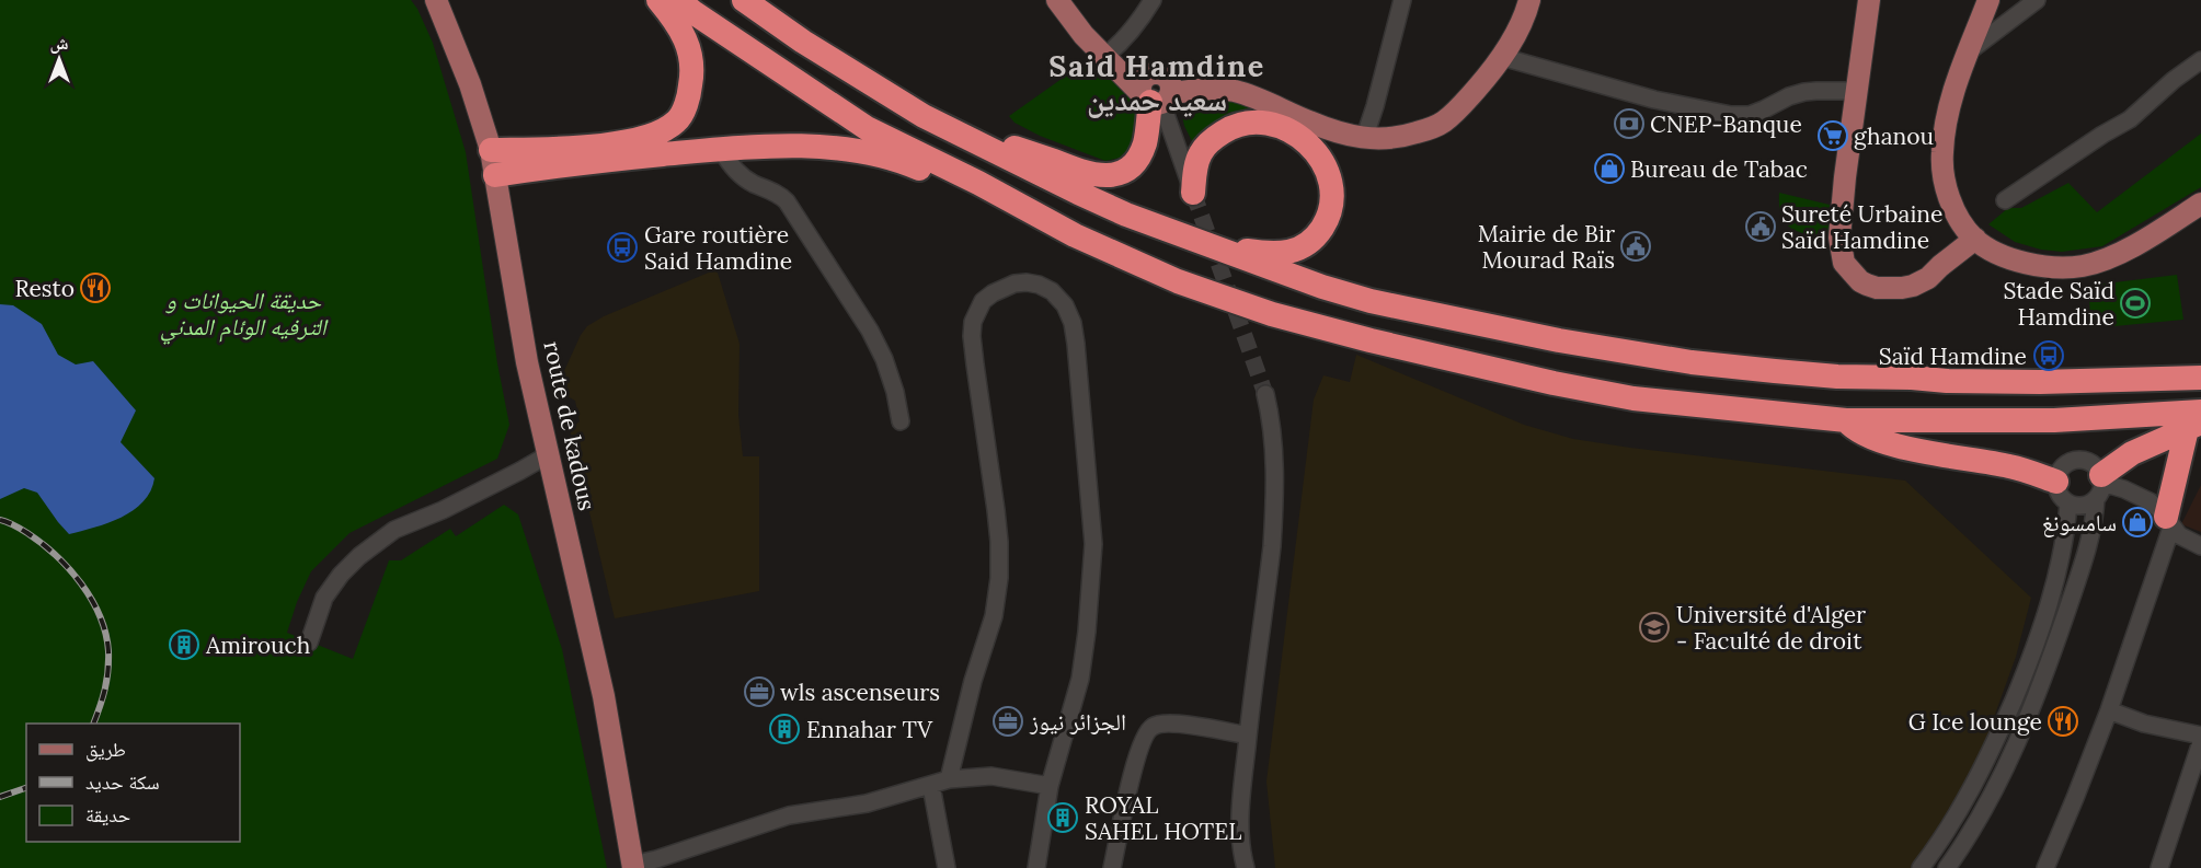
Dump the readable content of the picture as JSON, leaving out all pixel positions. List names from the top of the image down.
{
  "streets": {
    "main road": ["route de kadous"]
  },
  "districts": ["Said Hamdine سعيد حمدين"],
  "parks": ["حديقة الحيوانات و الترفيه الوئام المدني"],
  "places": {
    "bank": ["CNEP-Banque"],
    "supermarket": ["ghanou"],
    "shop": ["Bureau de Tabac", "سامسونغ"],
    "public building": ["Sureté Urbaine Saïd Hamdine", "Mairie de Bir Mourad Raïs"],
    "bus stop": ["Gare routière Said Hamdine", "Saïd Hamdine"],
    "restaurant": ["Resto", "G Ice lounge"],
    "sports": ["Stade Saïd Hamdine"],
    "school or university": ["Université d'Alger - Faculté de droit"],
    "building": ["Amirouch", "Ennahar TV", "ROYAL SAHEL HOTEL"],
    "office": ["wls ascenseurs", "الجزائر نيوز"]
  },
  "legend": ["طريق", "سكة حديد", "حديقة"],
  "north": "top"
}
